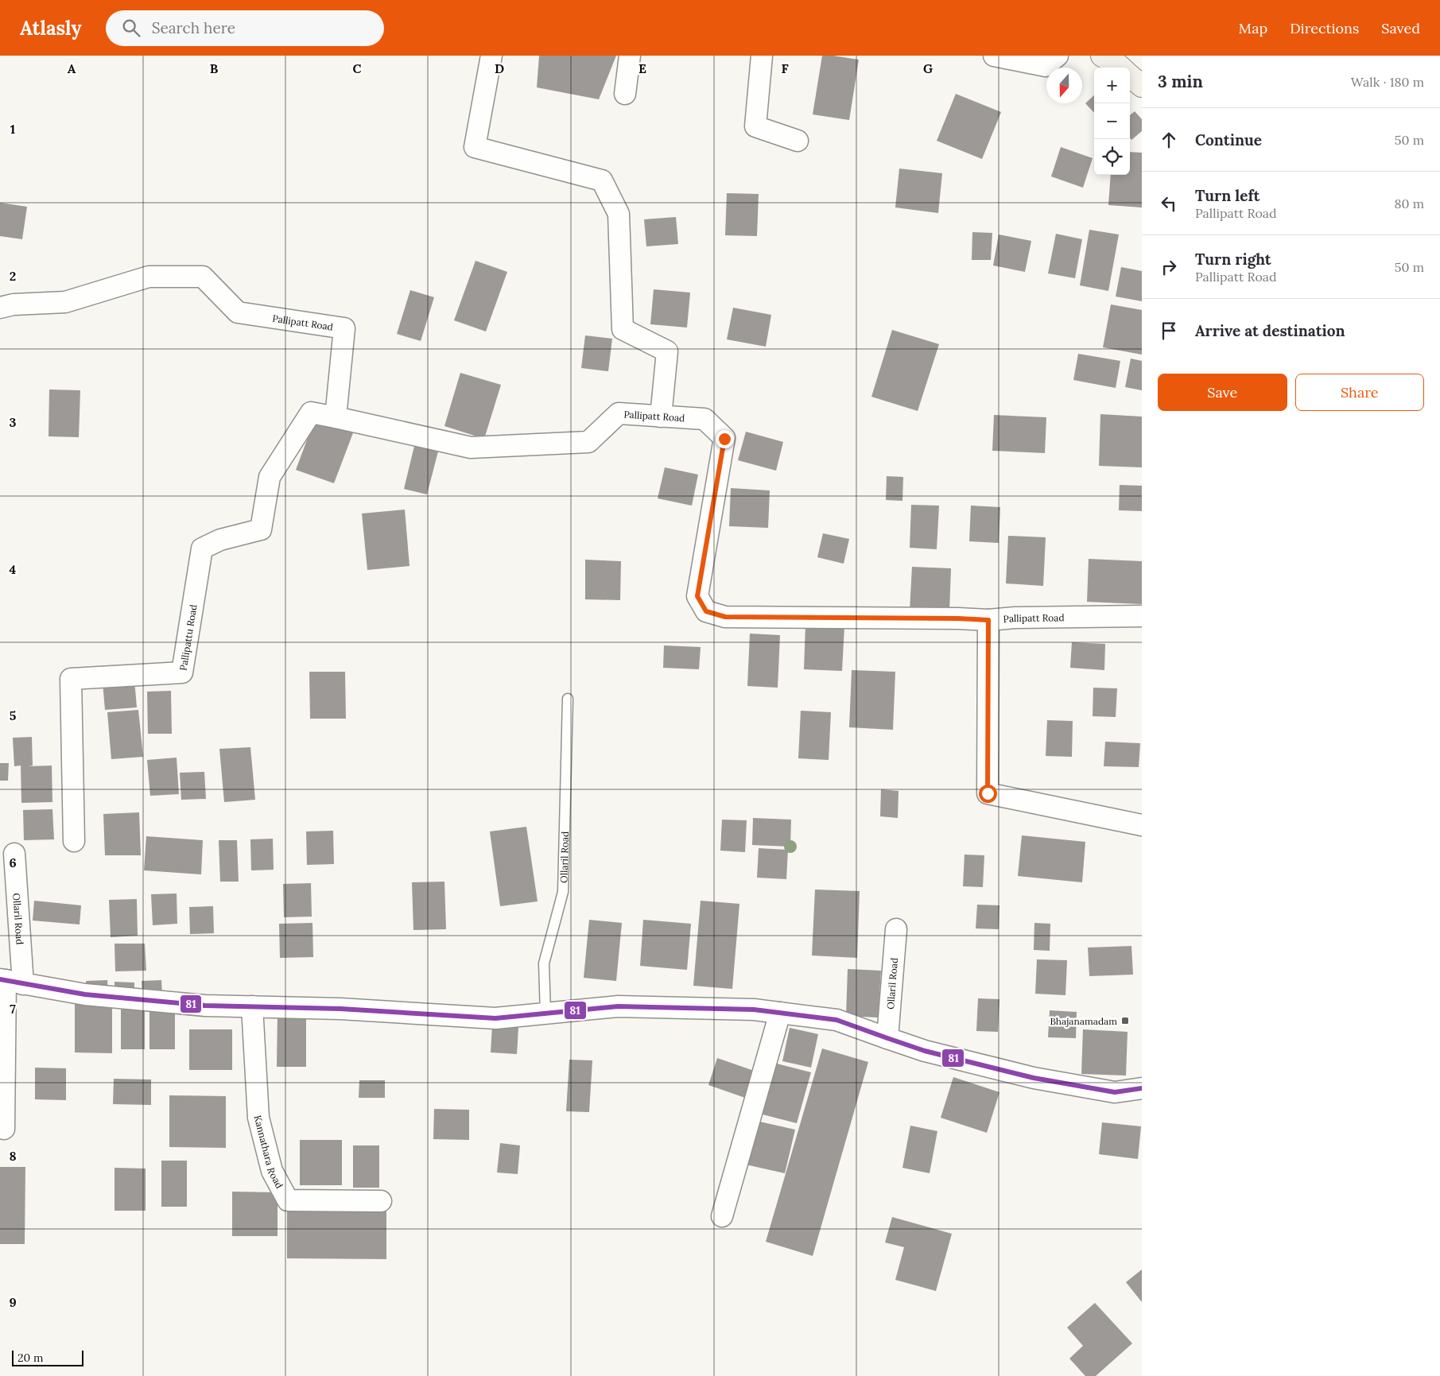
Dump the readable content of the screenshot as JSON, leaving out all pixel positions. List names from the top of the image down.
{
  "streets": {
    "street": [
      "Pallipatt Road",
      "Pallipattu Road",
      "Ollaril Road",
      "Kannathara Road"
    ]
  },
  "crossings": [
    ["Pallipatt Road", "Pallipattu Road"]
  ],
  "places": {
    "transit": ["Bhajanamadam"]
  },
  "lines": ["transit line 81"],
  "scale_bar": "20 m",
  "north": "bottom",
  "page": {
    "header": "Atlasly",
    "search": "Search here",
    "nav": ["Map", "Directions", "Saved"],
    "heading": ["3 min", "Walk · 180 m"],
    "map_buttons": ["+", "−"],
    "list": [
      ["Continue", "50 m"],
      ["Turn left", "Pallipatt Road", "80 m"],
      ["Turn right", "Pallipatt Road", "50 m"],
      "Arrive at destination"
    ],
    "buttons": ["Save", "Share"],
    "scale": "20 m"
  },
  "grid": {
    "columns": [
      "A",
      "B",
      "C",
      "D",
      "E",
      "F",
      "G"
    ],
    "rows": [
      "1",
      "2",
      "3",
      "4",
      "5",
      "6",
      "7",
      "8",
      "9"
    ]
  }
}
